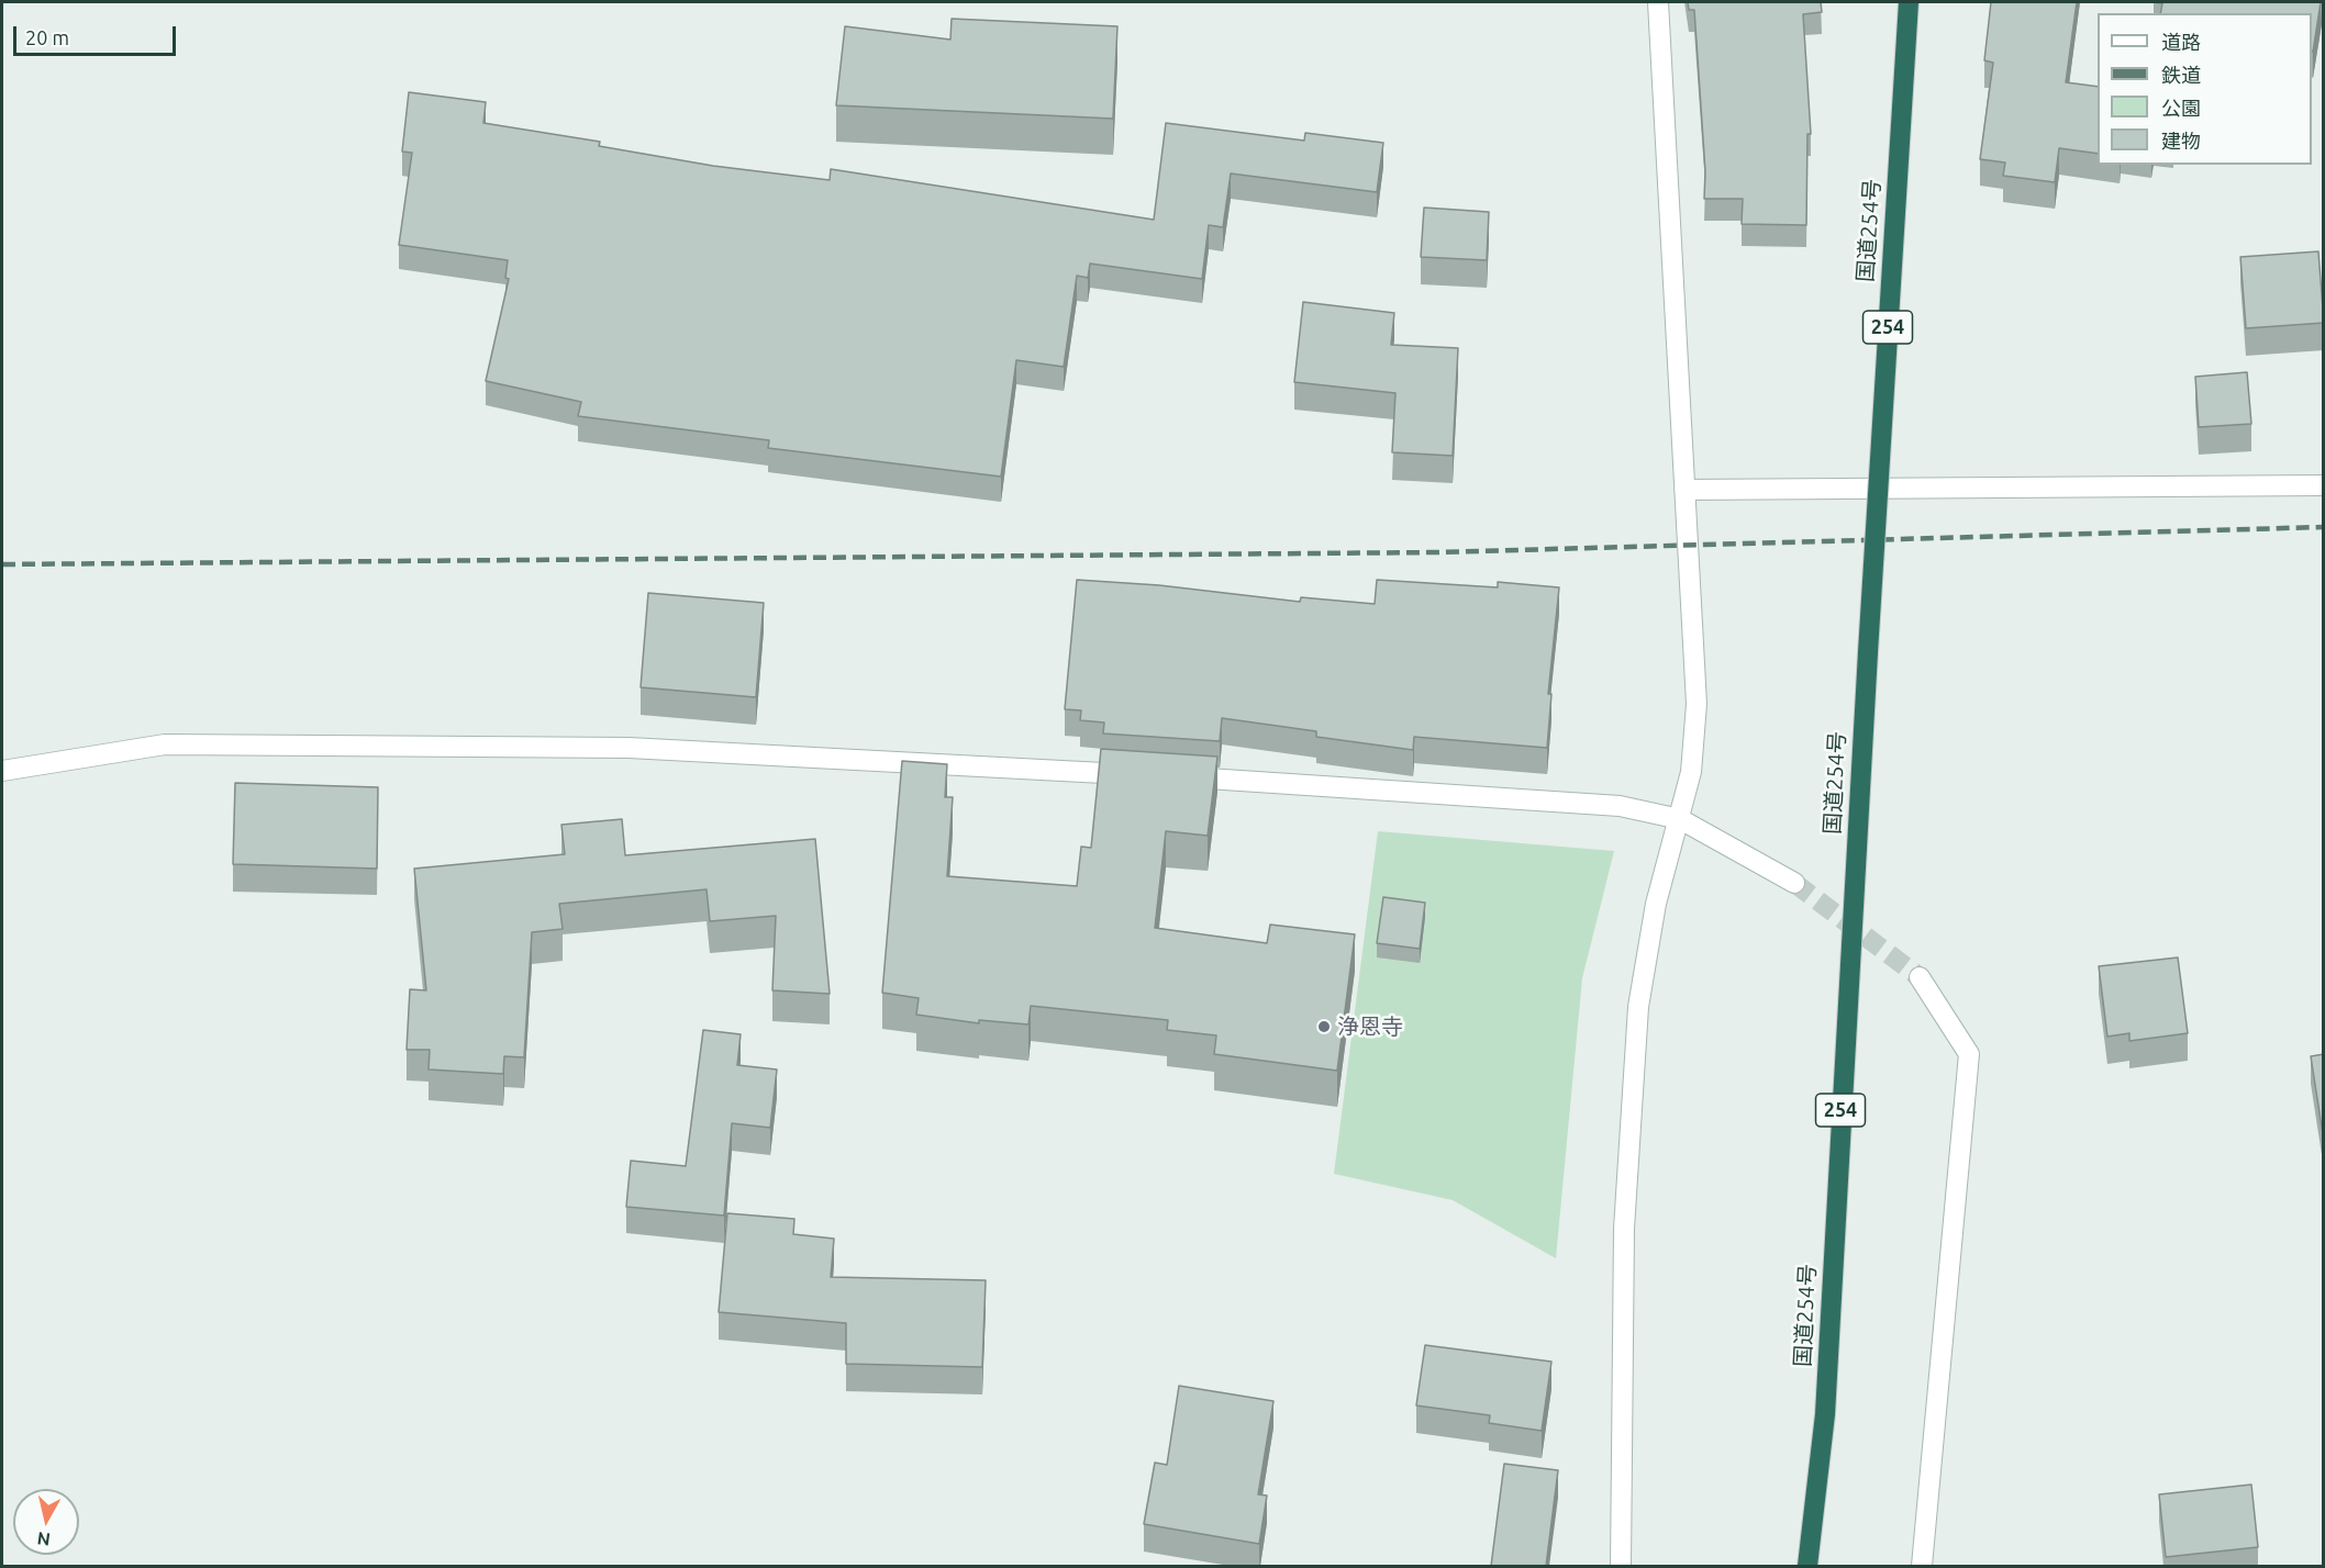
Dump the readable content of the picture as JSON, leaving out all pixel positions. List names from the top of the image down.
{
  "streets": {
    "highway": ["国道254号", "254"]
  },
  "places": ["浄恩寺"],
  "legend": [
    "道路",
    "鉄道",
    "公園",
    "建物"
  ],
  "scale_bar": "20 m",
  "north": "bottom"
}
